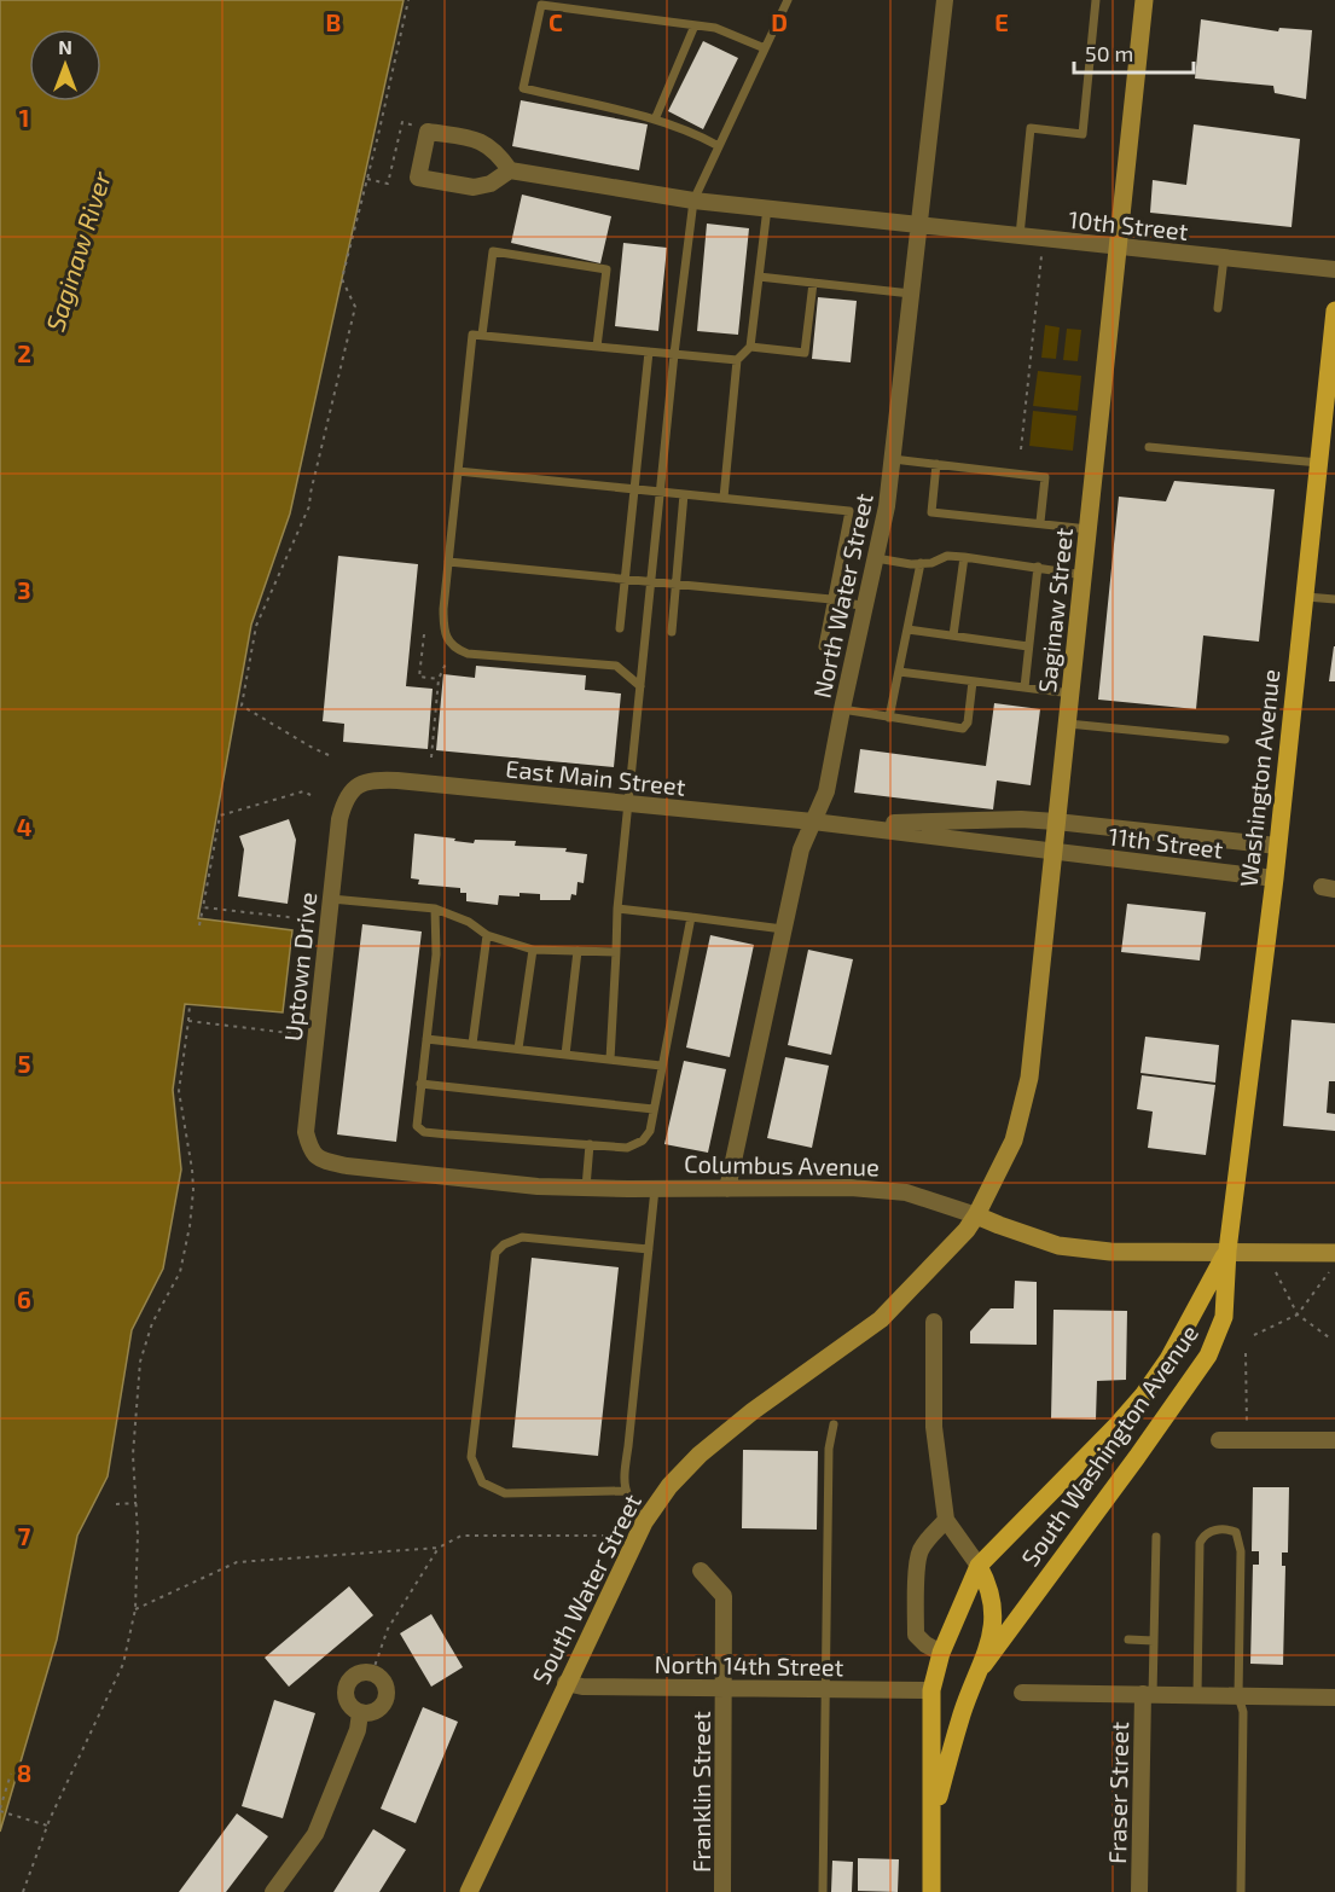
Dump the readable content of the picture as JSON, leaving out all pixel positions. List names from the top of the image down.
{
  "streets": {
    "main road": ["Washington Avenue", "South Washington Avenue"],
    "street": [
      "10th Street",
      "North Water Street",
      "Saginaw Street",
      "East Main Street",
      "11th Street",
      "Uptown Drive",
      "Columbus Avenue",
      "South Water Street",
      "North 14th Street",
      "Franklin Street",
      "Fraser Street"
    ]
  },
  "crossings": [
    ["10th Street", "North Water Street"],
    ["10th Street", "Saginaw Street"],
    ["North Water Street", "East Main Street"],
    ["North Water Street", "Columbus Avenue"],
    ["Saginaw Street", "East Main Street"],
    ["Saginaw Street", "11th Street"],
    ["Saginaw Street", "Columbus Avenue"],
    ["Saginaw Street", "South Water Street"],
    ["East Main Street", "Washington Avenue"],
    ["East Main Street", "11th Street"],
    ["East Main Street", "Uptown Drive"],
    ["Washington Avenue", "11th Street"],
    ["Washington Avenue", "Columbus Avenue"],
    ["Washington Avenue", "South Washington Avenue"],
    ["Uptown Drive", "Columbus Avenue"],
    ["Columbus Avenue", "South Washington Avenue"],
    ["Columbus Avenue", "South Water Street"],
    ["South Water Street", "North 14th Street"],
    ["North 14th Street", "Franklin Street"]
  ],
  "water": ["Saginaw River"],
  "scale_bar": "50 m",
  "north": "top",
  "grid": {
    "columns": [
      "B",
      "C",
      "D",
      "E"
    ],
    "rows": [
      "1",
      "2",
      "3",
      "4",
      "5",
      "6",
      "7",
      "8"
    ]
  }
}
